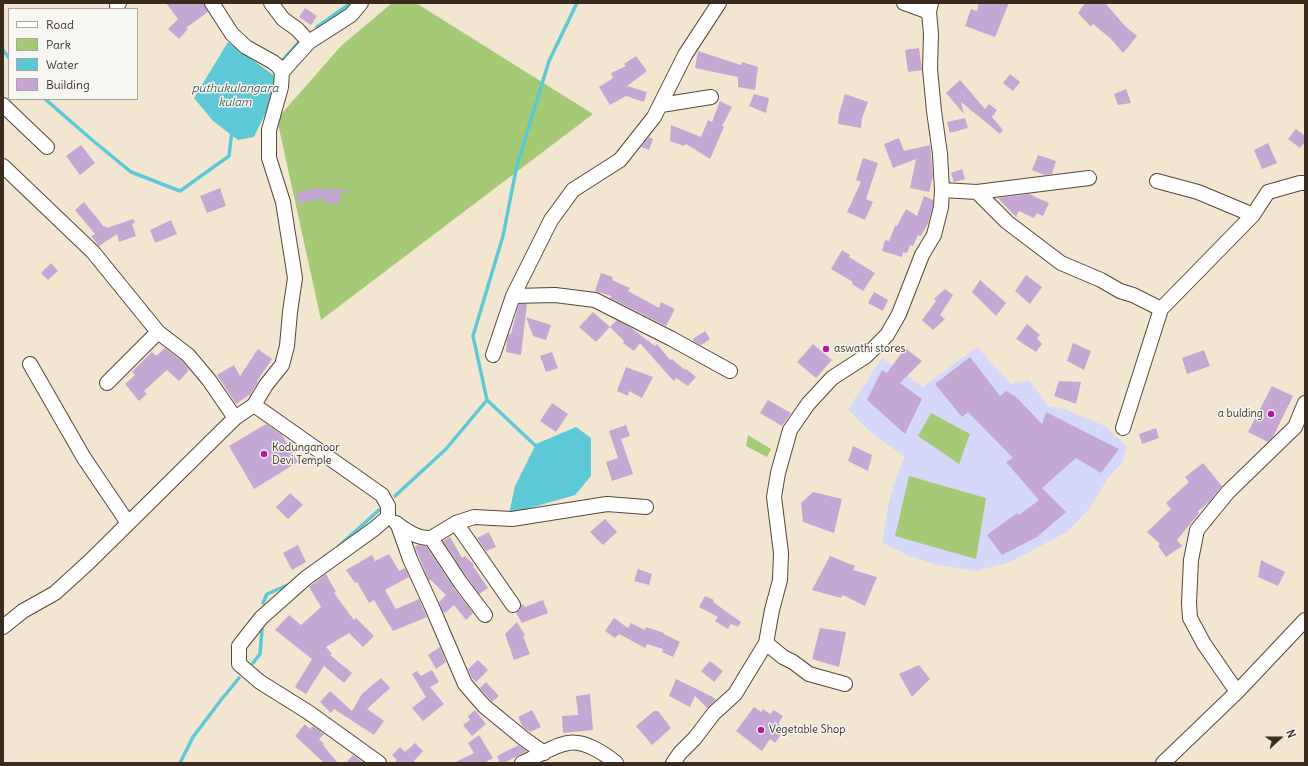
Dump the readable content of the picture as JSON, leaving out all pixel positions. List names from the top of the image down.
{
  "water": ["puthukulangara kulam"],
  "places": [
    "aswathi stores",
    "a bulding",
    "Kodunganoor Devi Temple",
    "Vegetable Shop"
  ],
  "legend": [
    "Road",
    "Park",
    "Water",
    "Building"
  ],
  "north": "right"
}
